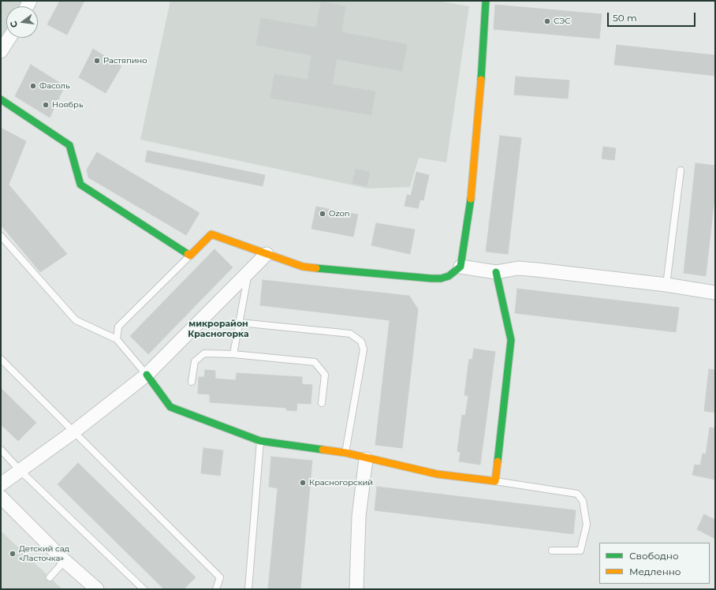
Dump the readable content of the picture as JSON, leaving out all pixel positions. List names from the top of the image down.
{
  "districts": ["микрорайон Красногорка"],
  "places": [
    "СЭС",
    "Растяпино",
    "Фасоль",
    "Ноябрь",
    "Ozon",
    "Красногорский",
    "Детский сад «Ласточка»"
  ],
  "legend": ["Свободно", "Медленно"],
  "scale_bar": "50 m",
  "north": "left"
}
